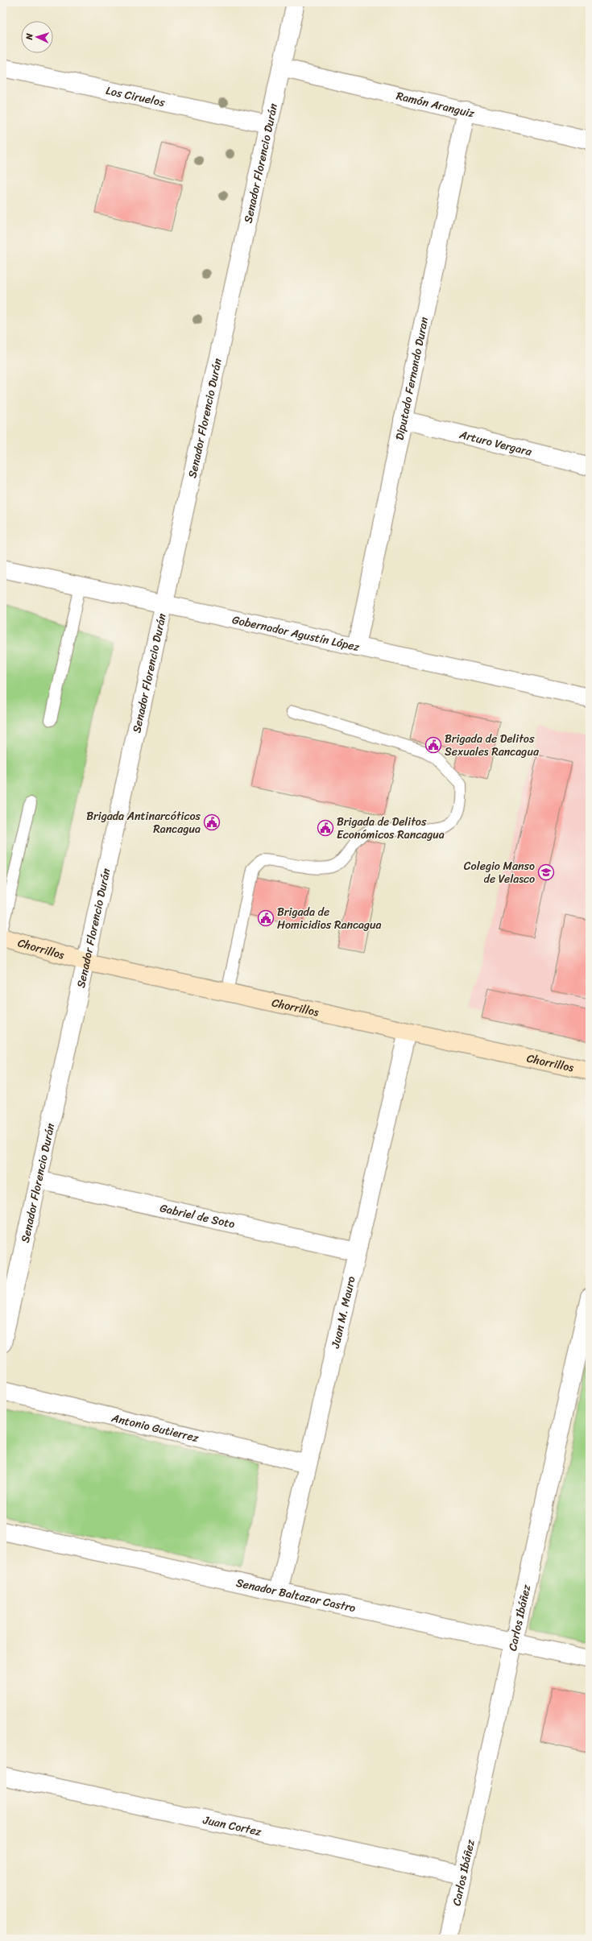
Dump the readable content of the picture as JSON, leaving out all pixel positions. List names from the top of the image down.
{
  "streets": {
    "street": [
      "Los Ciruelos",
      "Ramón Aranguiz",
      "Senador Florencio Durán",
      "Diputado Fernando Duran",
      "Arturo Vergara",
      "Gobernador Agustín López",
      "Chorrillos",
      "Gabriel de Soto",
      "Juan M. Mauro",
      "Antonio Gutierrez",
      "Senador Baltazar Castro",
      "Carlos Ibáñez",
      "Juan Cortez"
    ]
  },
  "crossings": [
    ["Los Ciruelos", "Senador Florencio Durán"],
    ["Ramón Aranguiz", "Senador Florencio Durán"],
    ["Ramón Aranguiz", "Diputado Fernando Duran"],
    ["Senador Florencio Durán", "Gobernador Agustín López"],
    ["Senador Florencio Durán", "Chorrillos"],
    ["Senador Florencio Durán", "Gabriel de Soto"],
    ["Diputado Fernando Duran", "Arturo Vergara"],
    ["Diputado Fernando Duran", "Gobernador Agustín López"],
    ["Chorrillos", "Juan M. Mauro"],
    ["Gabriel de Soto", "Juan M. Mauro"],
    ["Juan M. Mauro", "Antonio Gutierrez"],
    ["Juan M. Mauro", "Senador Baltazar Castro"],
    ["Senador Baltazar Castro", "Carlos Ibáñez"],
    ["Carlos Ibáñez", "Juan Cortez"]
  ],
  "places": {
    "public building": [
      "Brigada de Delitos Sexuales Rancagua",
      "Brigada Antinarcóticos Rancagua",
      "Brigada de Delitos Económicos Rancagua",
      "Brigada de Homicidios Rancagua"
    ],
    "school or university": ["Colegio Manso de Velasco"]
  },
  "north": "left"
}
